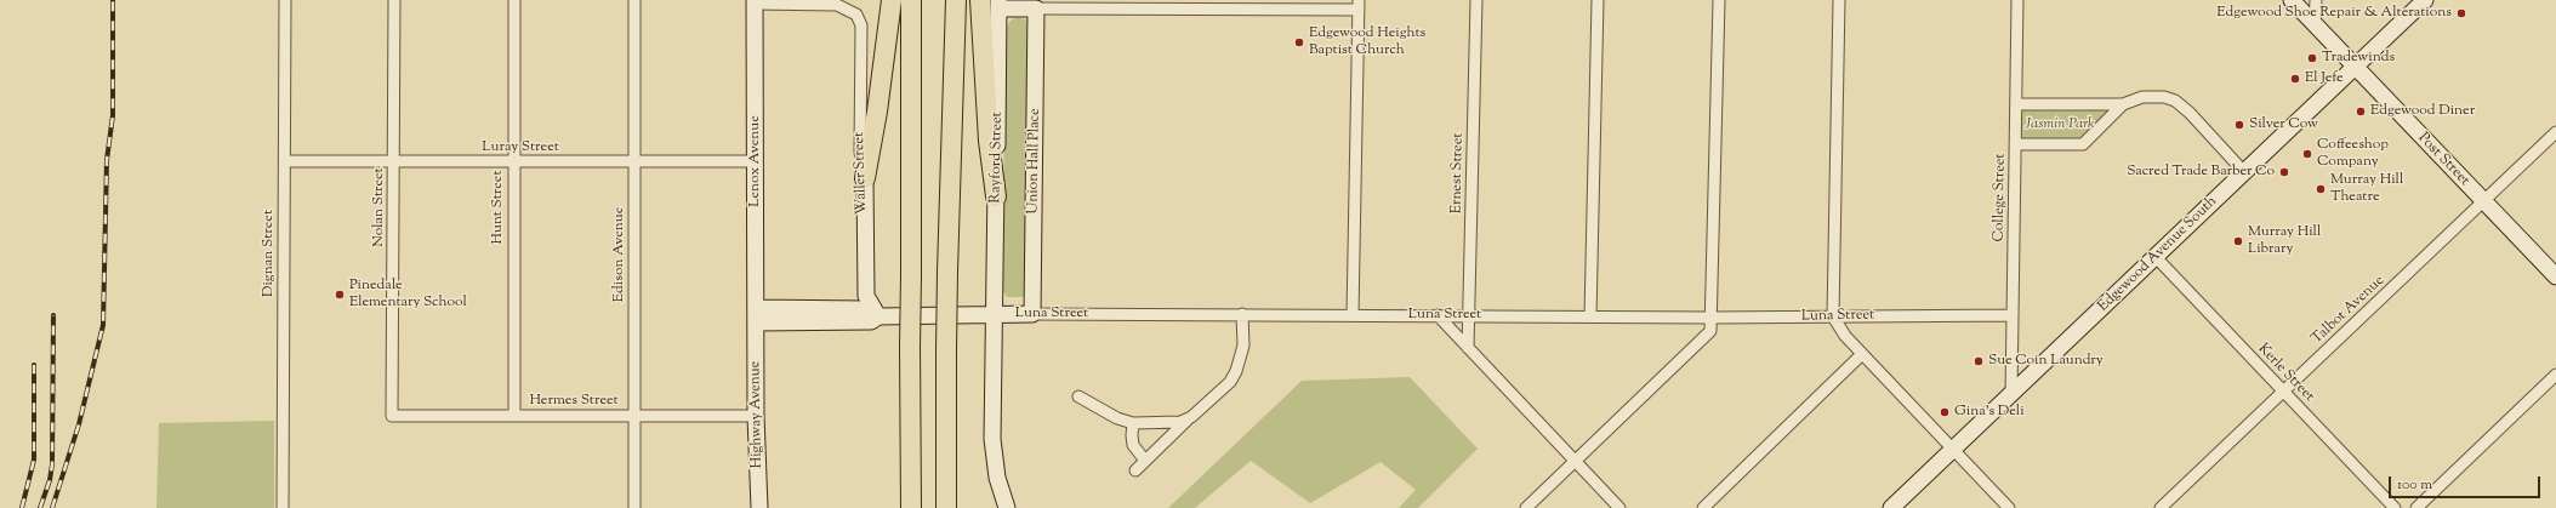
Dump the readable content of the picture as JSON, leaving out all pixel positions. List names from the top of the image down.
{
  "streets": {
    "main road": [
      "Rayford Street",
      "Post Street",
      "Lenox Avenue",
      "Union Hall Place",
      "Waller Street",
      "Edgewood Avenue South",
      "Luna Street",
      "Highway Avenue"
    ],
    "street": [
      "Luray Street",
      "Ernest Street",
      "College Street",
      "Nolan Street",
      "Hunt Street",
      "Dignan Street",
      "Edison Avenue",
      "Talbot Avenue",
      "Kerle Street",
      "Hermes Street"
    ]
  },
  "crossings": [
    ["Luray Street", "Lenox Avenue"],
    ["Luray Street", "Nolan Street"],
    ["Luray Street", "Hunt Street"],
    ["Luray Street", "Dignan Street"],
    ["Luray Street", "Edison Avenue"],
    ["Rayford Street", "Luna Street"],
    ["Post Street", "Edgewood Avenue South"],
    ["Post Street", "Talbot Avenue"],
    ["Lenox Avenue", "Waller Street"],
    ["Lenox Avenue", "Luna Street"],
    ["Lenox Avenue", "Highway Avenue"],
    ["Union Hall Place", "Luna Street"],
    ["Waller Street", "Luna Street"],
    ["Ernest Street", "Luna Street"],
    ["College Street", "Edgewood Avenue South"],
    ["College Street", "Luna Street"],
    ["Nolan Street", "Hermes Street"],
    ["Hunt Street", "Hermes Street"],
    ["Edison Avenue", "Hermes Street"],
    ["Edgewood Avenue South", "Kerle Street"],
    ["Talbot Avenue", "Kerle Street"],
    ["Luna Street", "Highway Avenue"],
    ["Hermes Street", "Highway Avenue"]
  ],
  "parks": ["Jasmin Park"],
  "places": [
    "Edgewood Shoe Repair & Alterations",
    "Edgewood Heights Baptist Church",
    "Tradewinds",
    "El Jefe",
    "Edgewood Diner",
    "Silver Cow",
    "Coffeeshop Company",
    "Sacred Trade Barber Co",
    "Murray Hill Theatre",
    "Murray Hill Library",
    "Pinedale Elementary School",
    "Sue Coin Laundry",
    "Gina's Deli"
  ],
  "scale_bar": "100 m"
}
